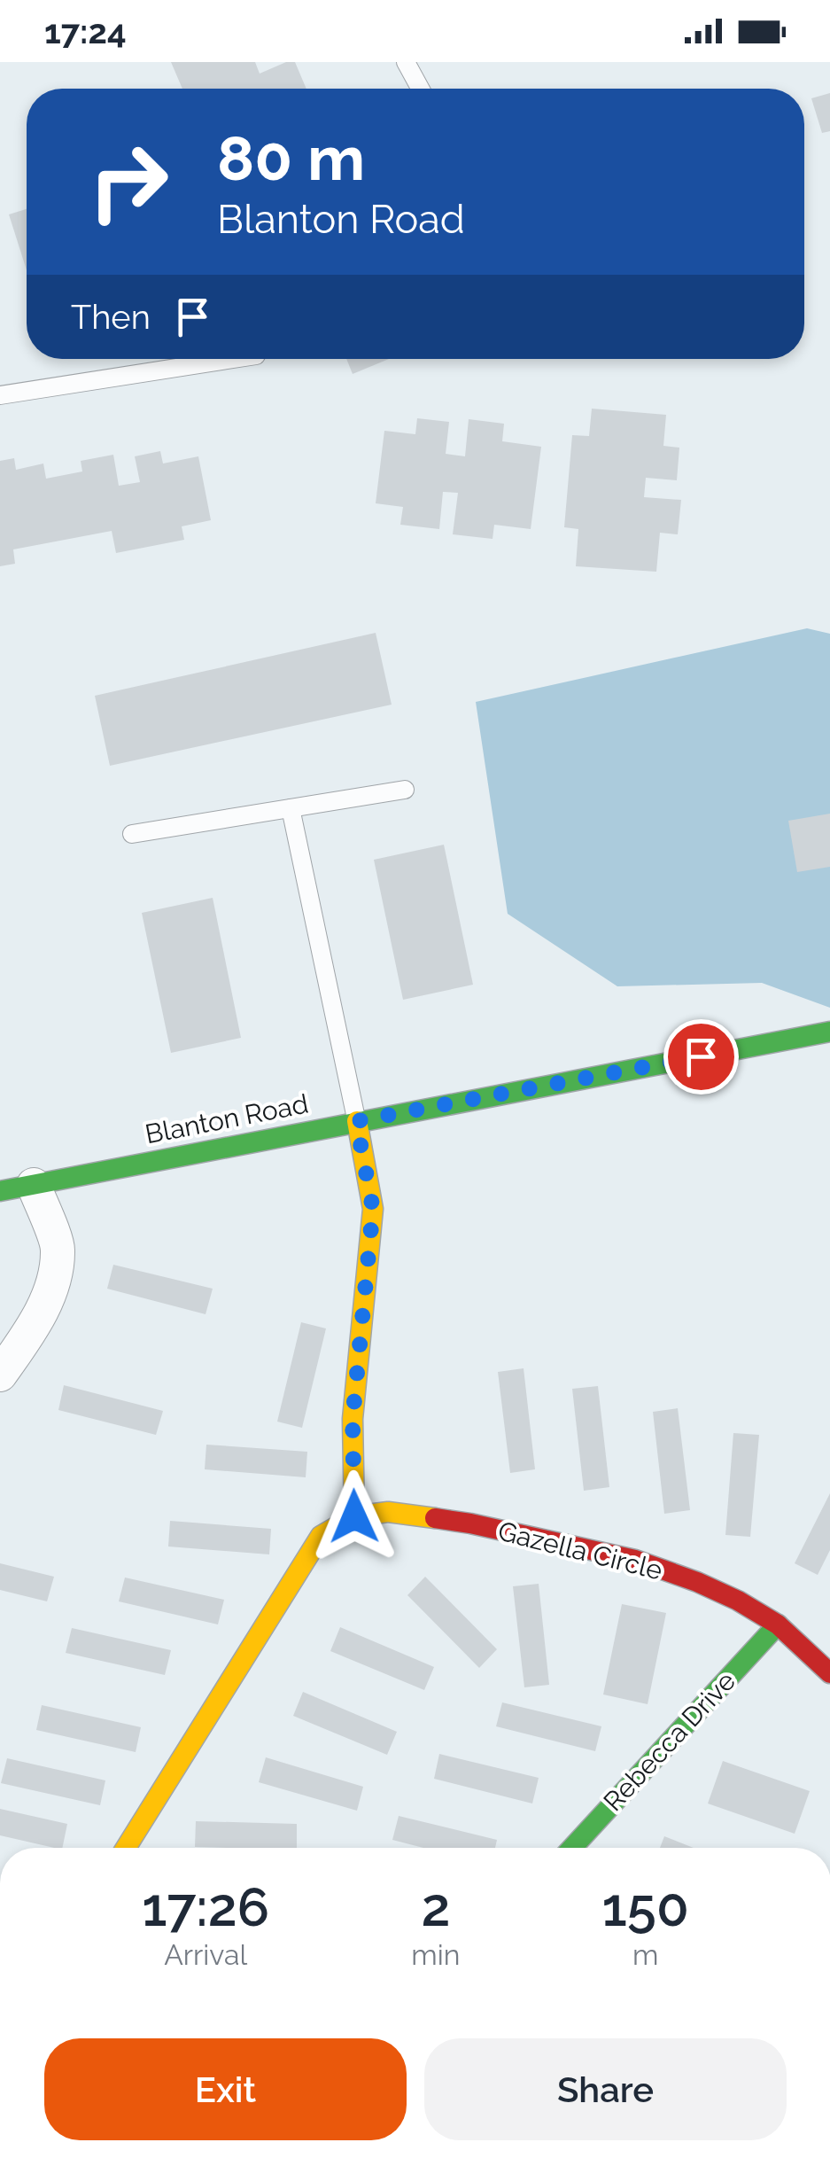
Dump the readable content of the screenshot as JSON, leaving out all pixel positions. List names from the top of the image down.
{
  "streets": {
    "street": ["Blanton Road", "Gazella Circle", "Rebecca Drive"]
  },
  "crossings": [
    ["Gazella Circle", "Rebecca Drive"]
  ],
  "page": {
    "status": "17:24",
    "turn": ["80 m", "Blanton Road"],
    "then": "Then",
    "eta": [
      "17:26",
      "Arrival",
      "2",
      "min",
      "150",
      "m"
    ],
    "buttons": ["Exit", "Share"]
  }
}
